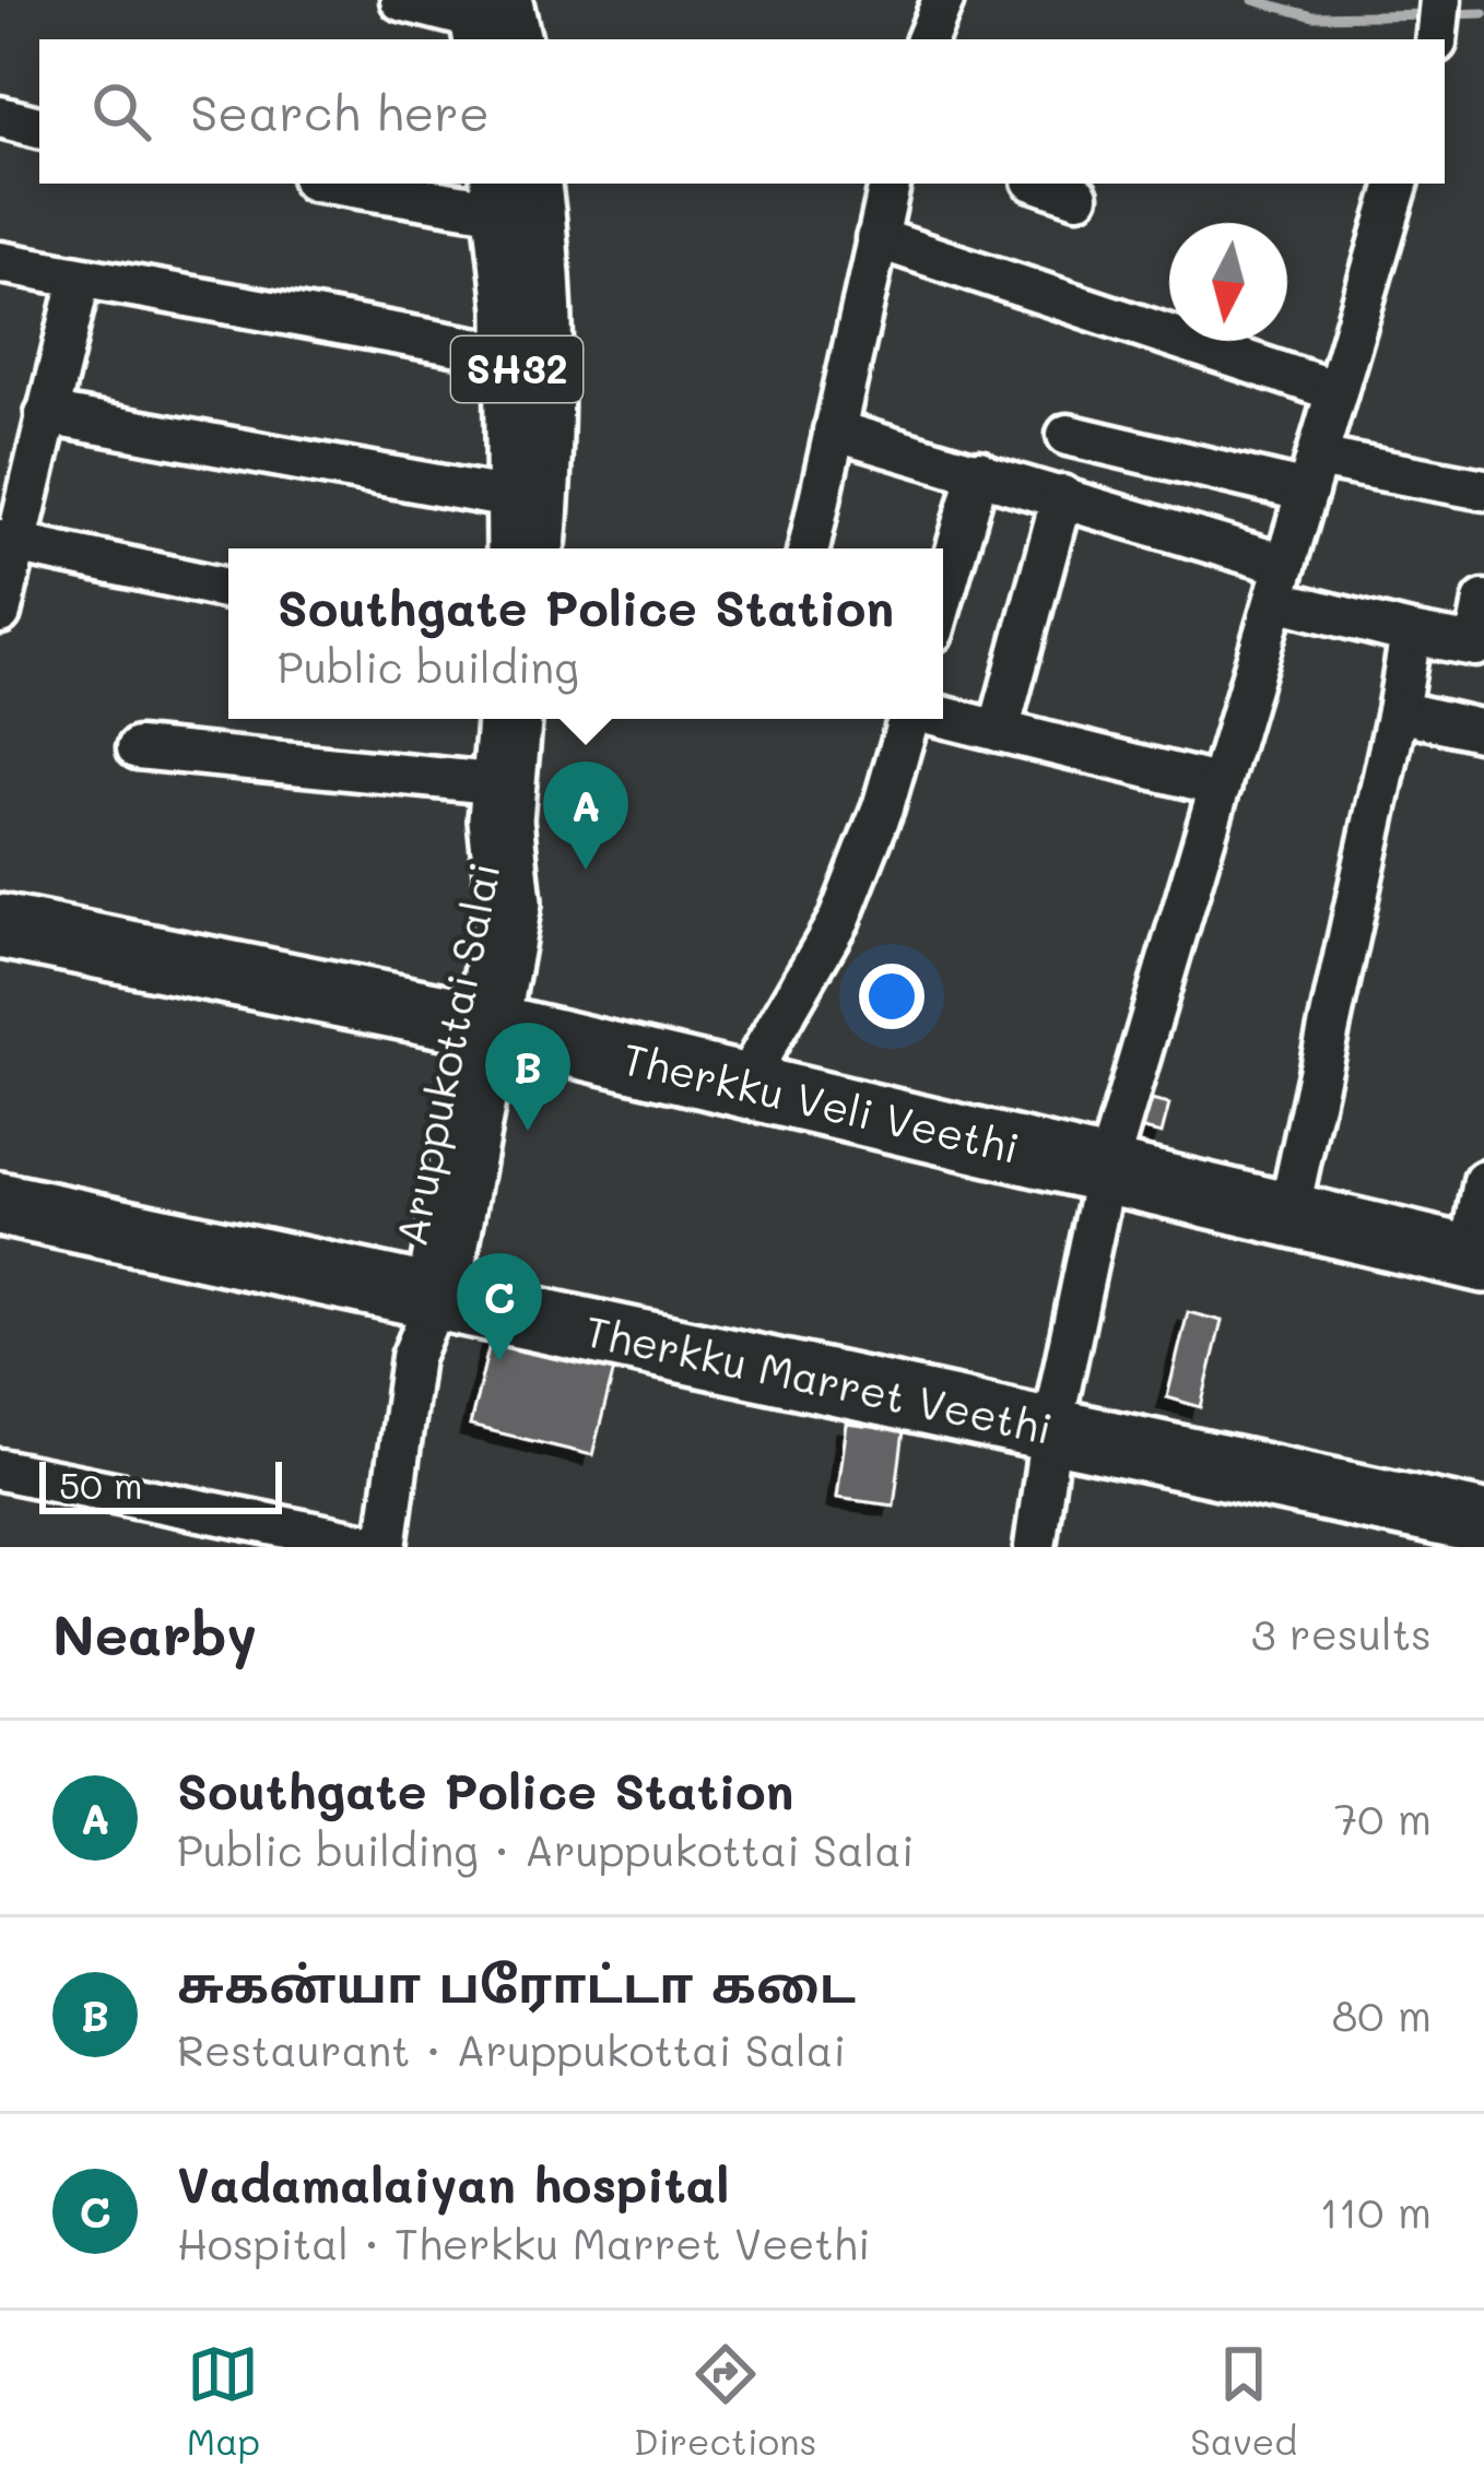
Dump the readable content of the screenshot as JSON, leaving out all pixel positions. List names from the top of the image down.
{
  "streets": {
    "main road": [
      "SH32",
      "Aruppukottai Salai",
      "Therkku Veli Veethi",
      "Therkku Marret Veethi"
    ]
  },
  "crossings": [
    ["Aruppukottai Salai", "Therkku Veli Veethi"],
    ["Aruppukottai Salai", "Therkku Marret Veethi"]
  ],
  "scale_bar": "50 m",
  "north": "bottom",
  "page": {
    "search": "Search here",
    "popup": ["Southgate Police Station", "Public building"],
    "pins": ["A", "B", "C"],
    "scale": "50 m",
    "heading": ["Nearby", "3 results"],
    "list": [
      {
        "mark": "A",
        "name": "Southgate Police Station",
        "note": "Public building · Aruppukottai Salai",
        "value": "70 m"
      },
      {
        "mark": "B",
        "name": "சுகன்யா பரோட்டா கடை",
        "note": "Restaurant · Aruppukottai Salai",
        "value": "80 m"
      },
      {
        "mark": "C",
        "name": "Vadamalaiyan hospital",
        "note": "Hospital · Therkku Marret Veethi",
        "value": "110 m"
      }
    ],
    "nav": ["Map", "Directions", "Saved"]
  }
}
